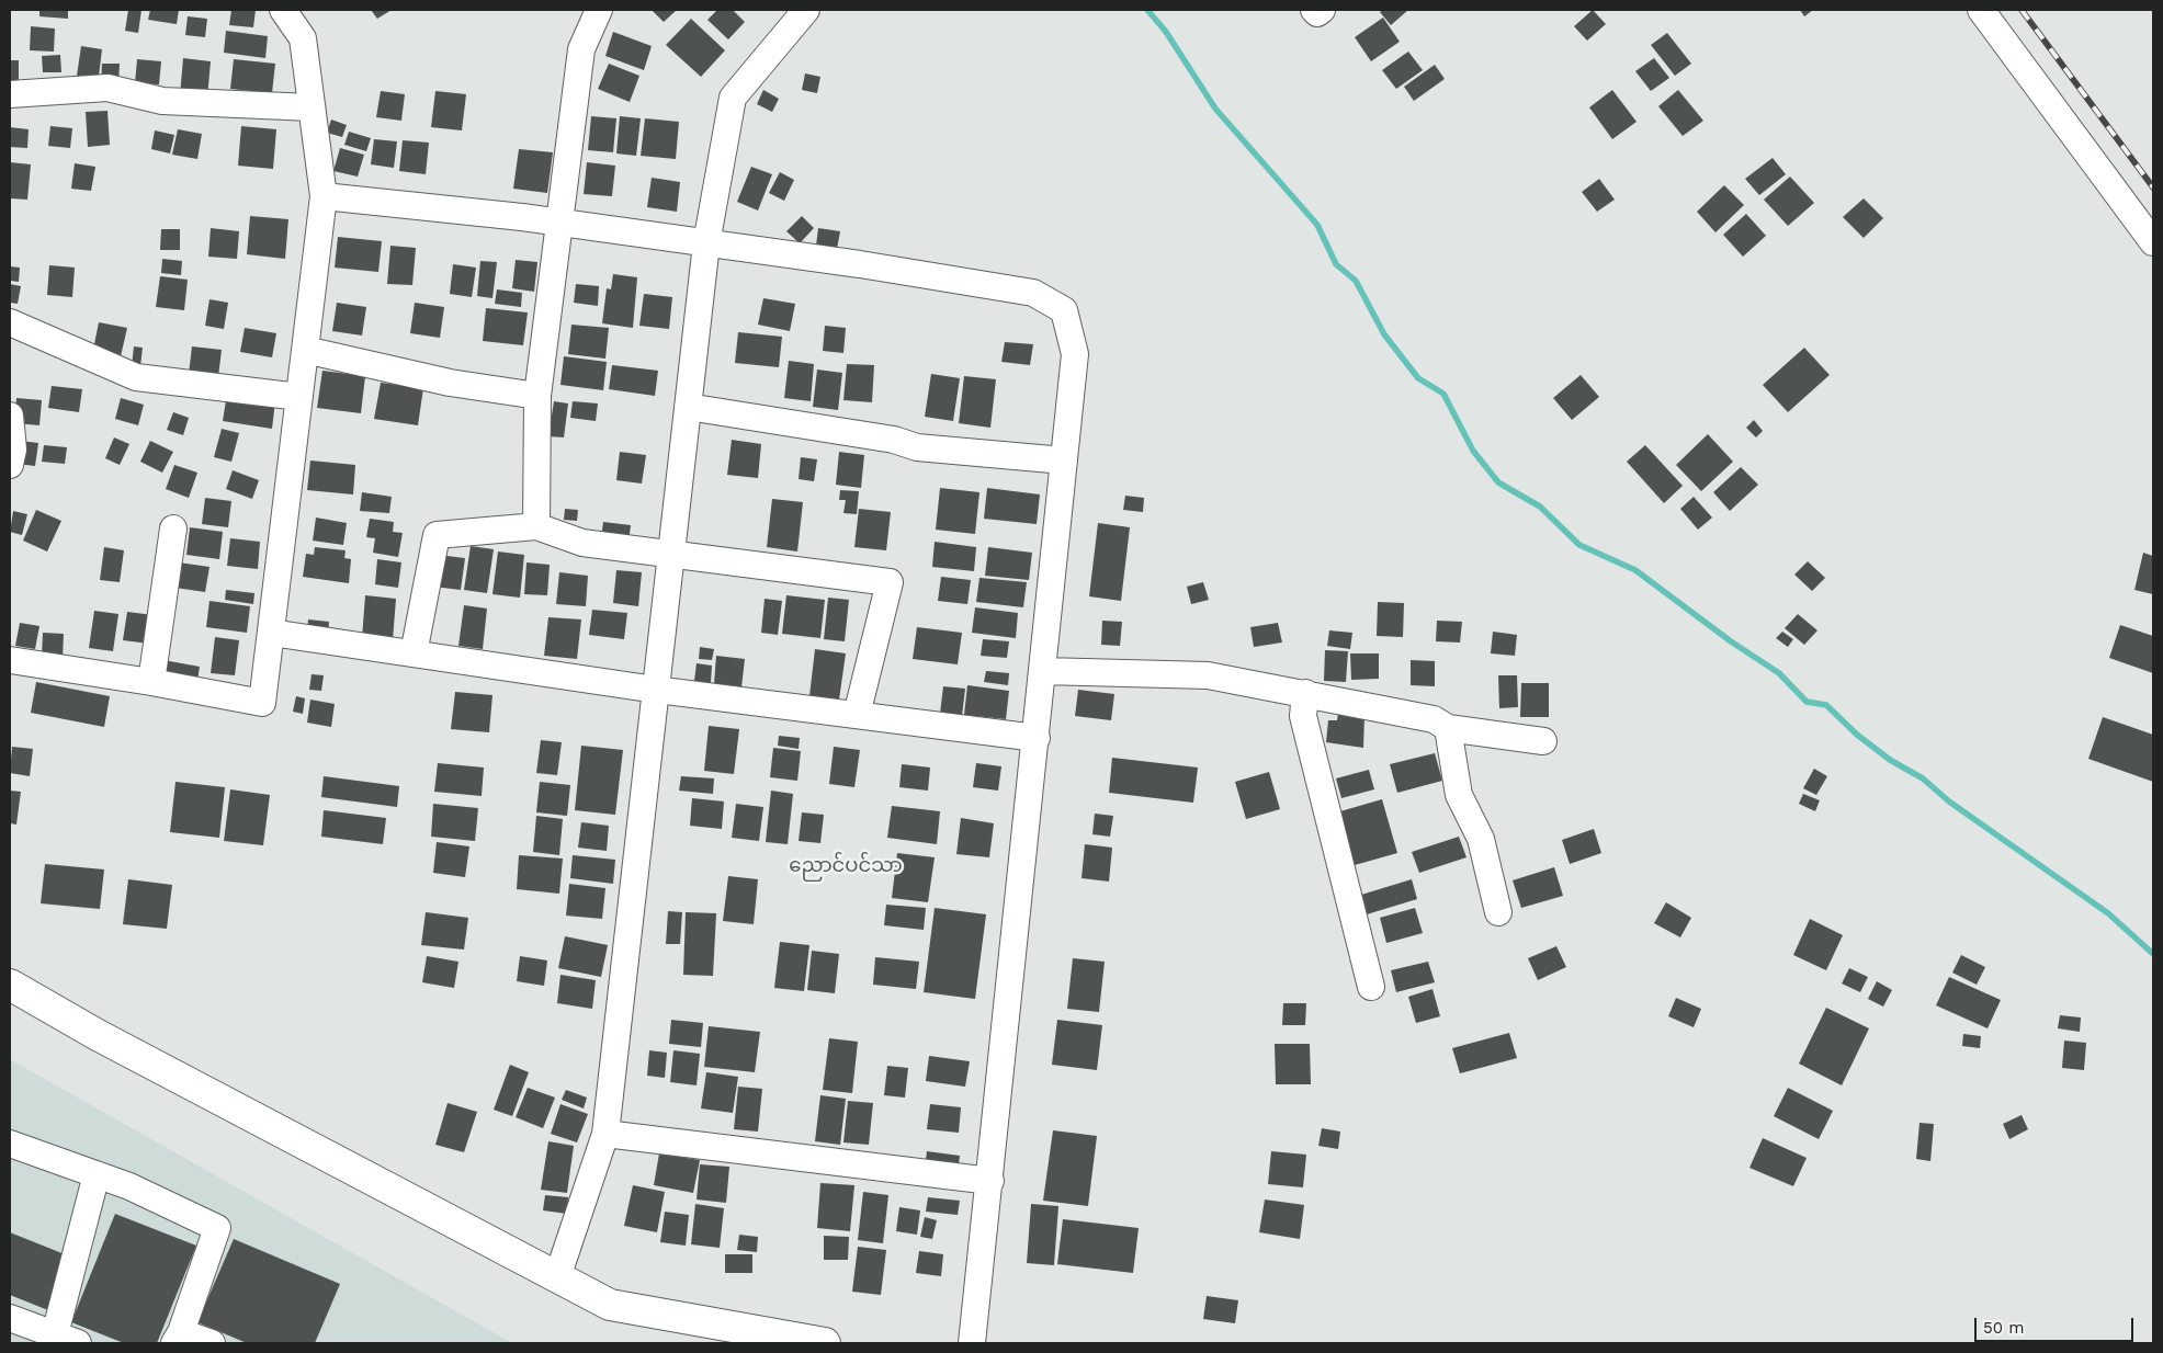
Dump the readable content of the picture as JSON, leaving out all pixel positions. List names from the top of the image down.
{
  "districts": ["ညောင်ပင်သာ"],
  "scale_bar": "50 m"
}
